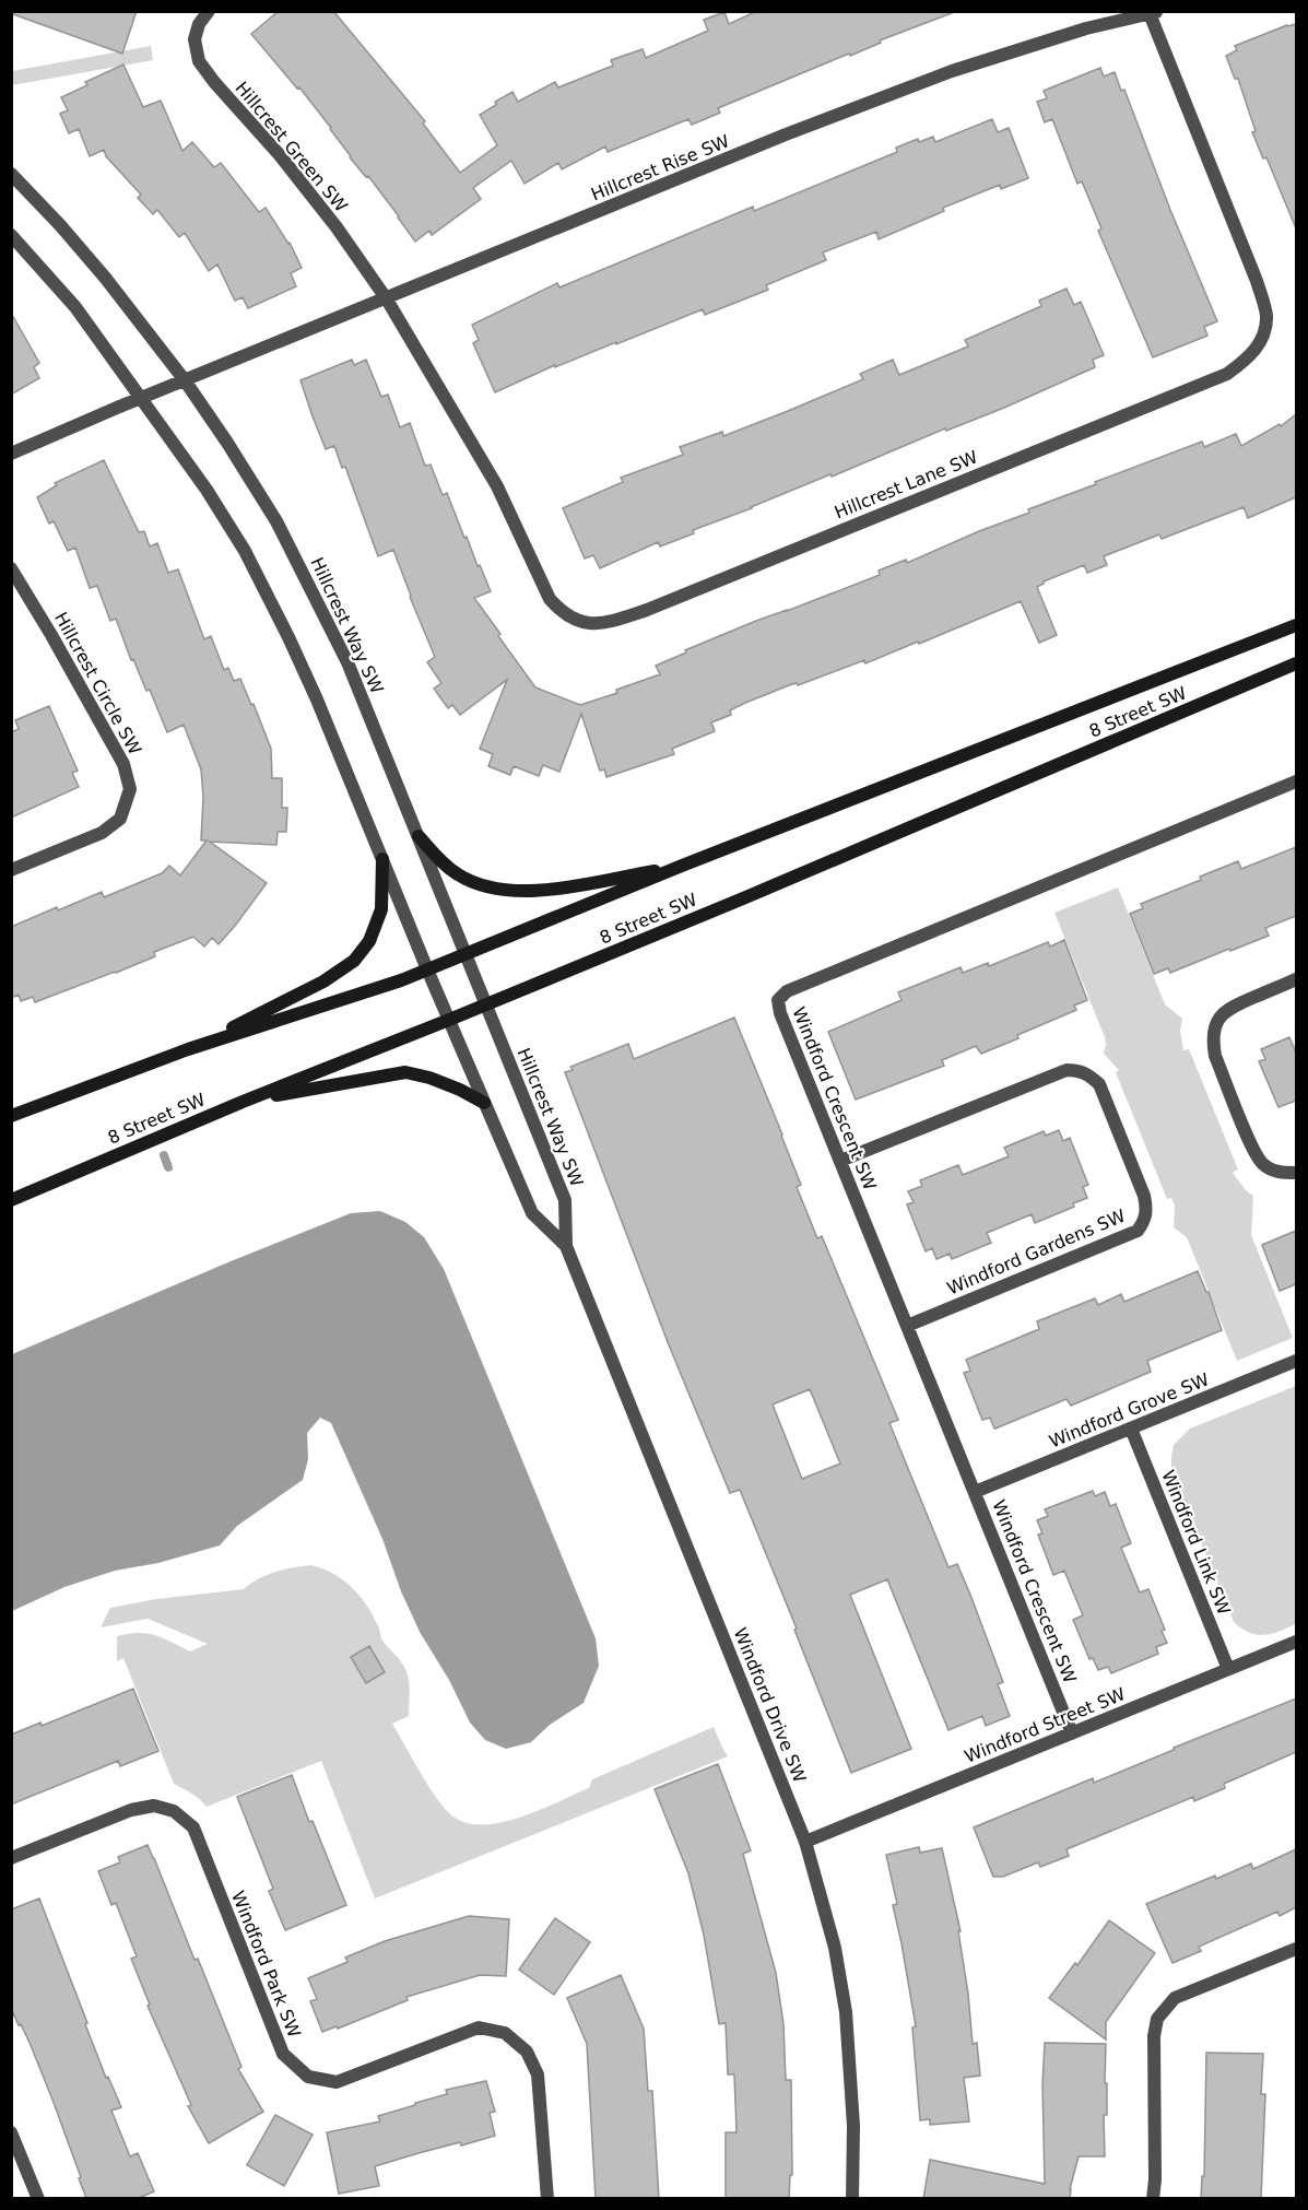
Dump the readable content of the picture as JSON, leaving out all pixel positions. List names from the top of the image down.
{
  "streets": {
    "main road": ["8 Street SW"],
    "street": [
      "Hillcrest Green SW",
      "Hillcrest Rise SW",
      "Hillcrest Lane SW",
      "Hillcrest Way SW",
      "Hillcrest Circle SW",
      "Windford Crescent SW",
      "Windford Gardens SW",
      "Windford Grove SW",
      "Windford Link SW",
      "Windford Drive SW",
      "Windford Street SW",
      "Windford Park SW"
    ]
  },
  "crossings": [
    ["Hillcrest Green SW", "Hillcrest Rise SW"],
    ["Hillcrest Green SW", "Hillcrest Lane SW"],
    ["Hillcrest Rise SW", "Hillcrest Lane SW"],
    ["Hillcrest Rise SW", "Hillcrest Way SW"],
    ["Hillcrest Way SW", "8 Street SW"],
    ["Hillcrest Way SW", "Windford Drive SW"],
    ["Windford Crescent SW", "Windford Gardens SW"],
    ["Windford Crescent SW", "Windford Grove SW"],
    ["Windford Crescent SW", "Windford Street SW"],
    ["Windford Grove SW", "Windford Link SW"],
    ["Windford Link SW", "Windford Street SW"],
    ["Windford Drive SW", "Windford Street SW"]
  ]
}
